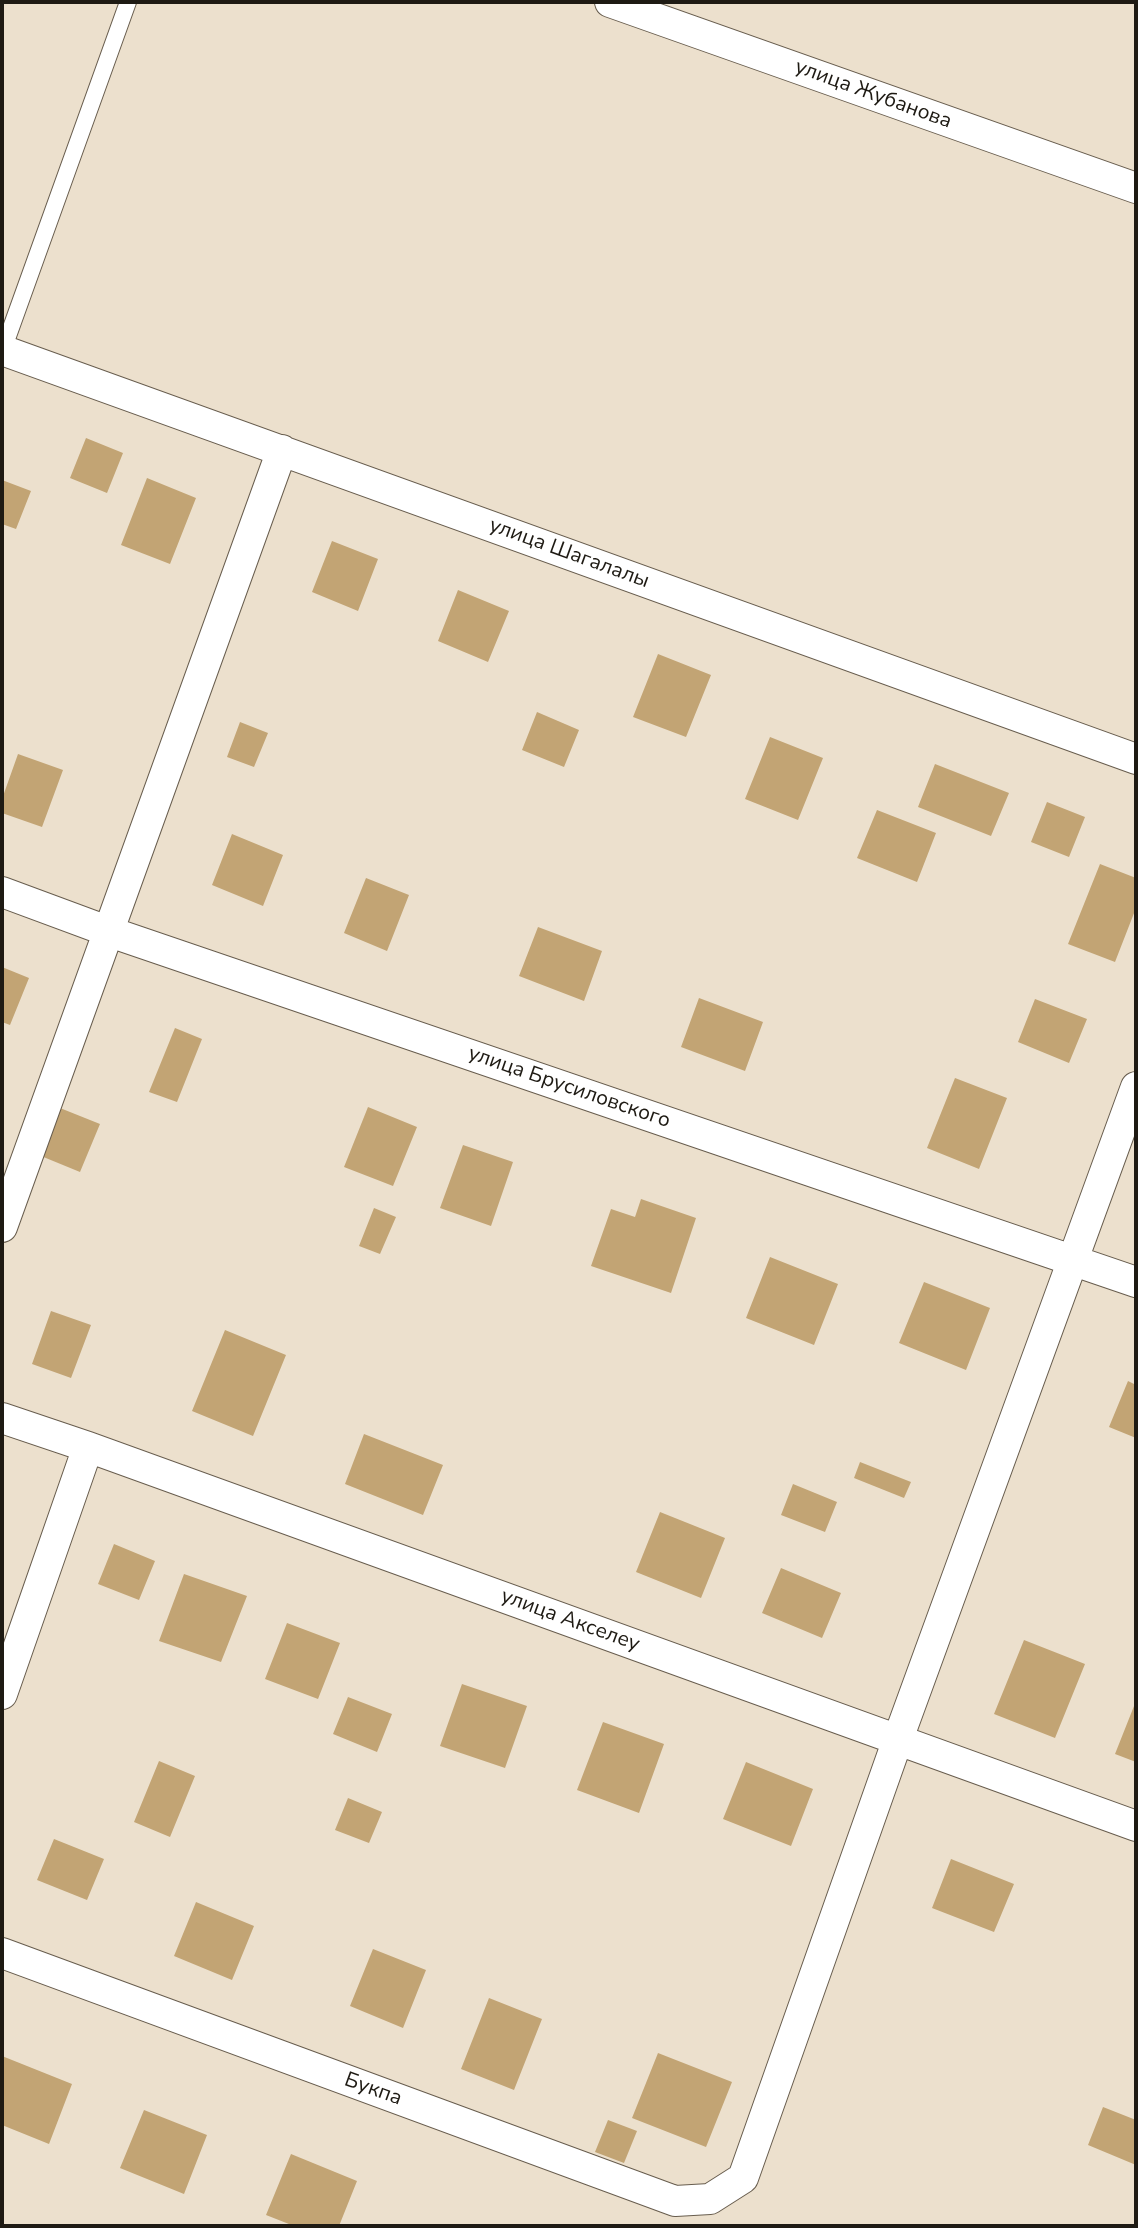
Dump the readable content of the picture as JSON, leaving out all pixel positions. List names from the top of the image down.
{
  "streets": {
    "street": [
      "улица Жубанова",
      "улица Шагалалы",
      "улица Брусиловского",
      "улица Акселеу",
      "Букпа"
    ]
  },
  "crossings": [
    ["улица Акселеу", "Букпа"]
  ]
}
